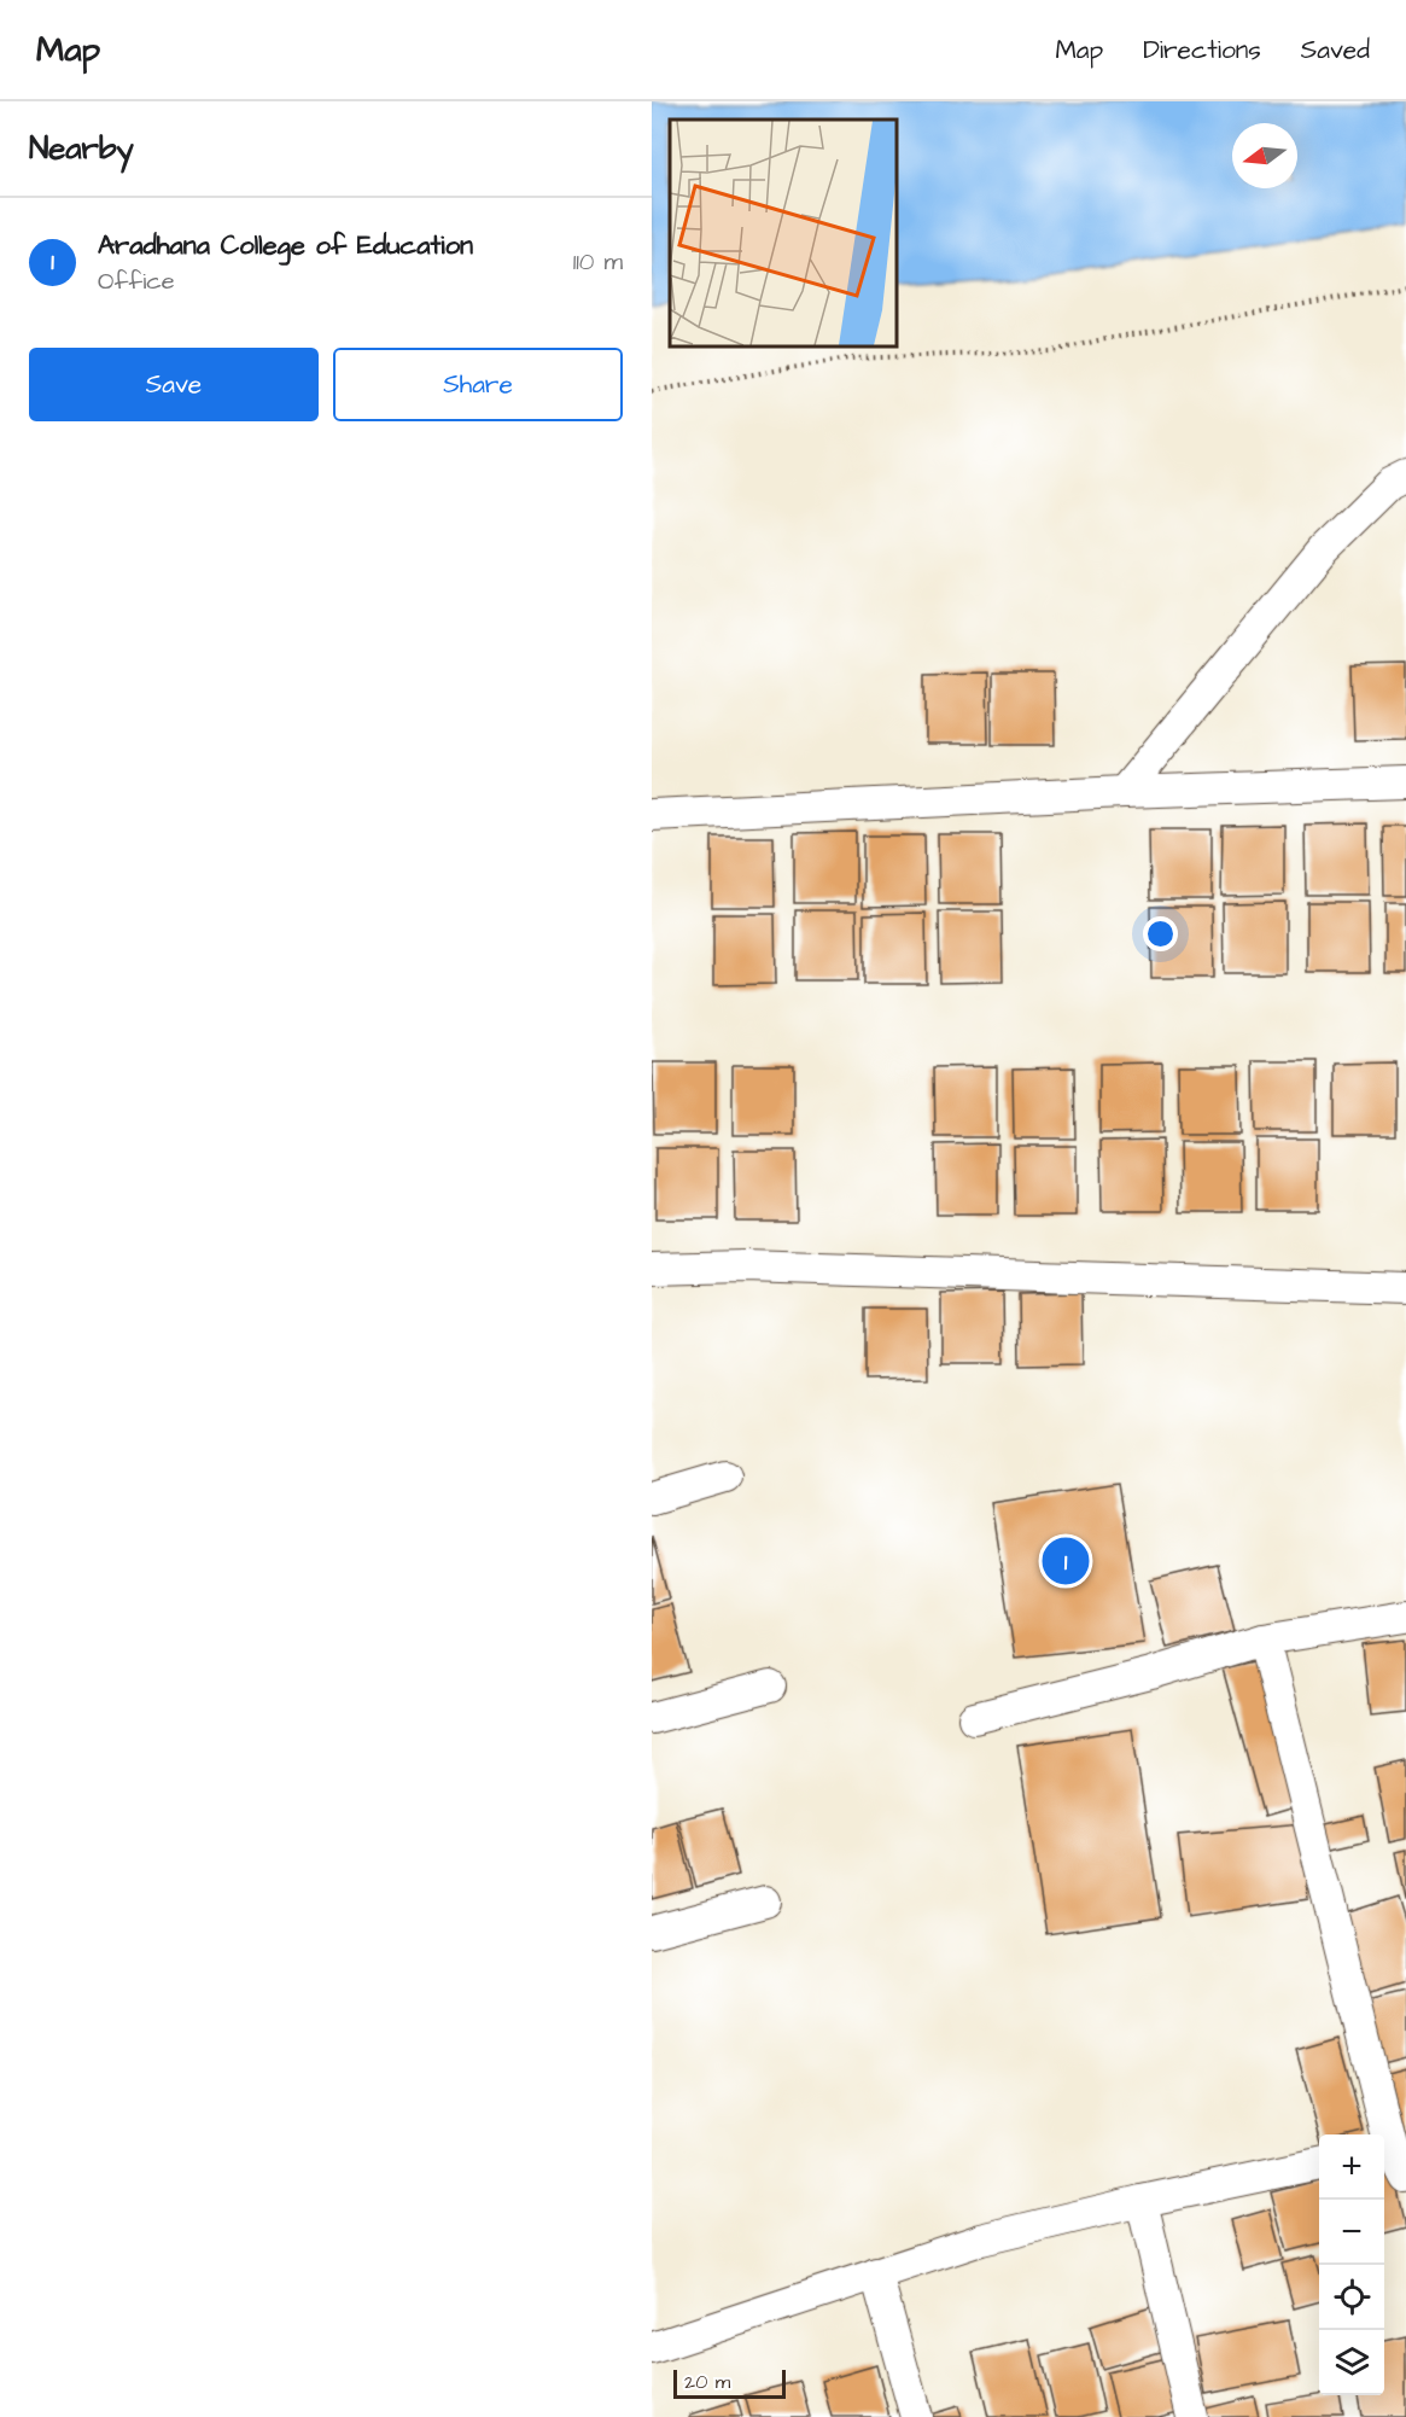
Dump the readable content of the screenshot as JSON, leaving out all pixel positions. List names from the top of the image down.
{
  "scale_bar": "20 m",
  "north": "left",
  "page": {
    "header": "Map",
    "nav": ["Map", "Directions", "Saved"],
    "heading": "Nearby",
    "list": [
      {
        "mark": "1",
        "name": "Aradhana College of Education",
        "note": "Office",
        "value": "110 m"
      }
    ],
    "buttons": ["Save", "Share"],
    "pins": "1",
    "map_buttons": ["+", "−"],
    "scale": "20 m"
  }
}
